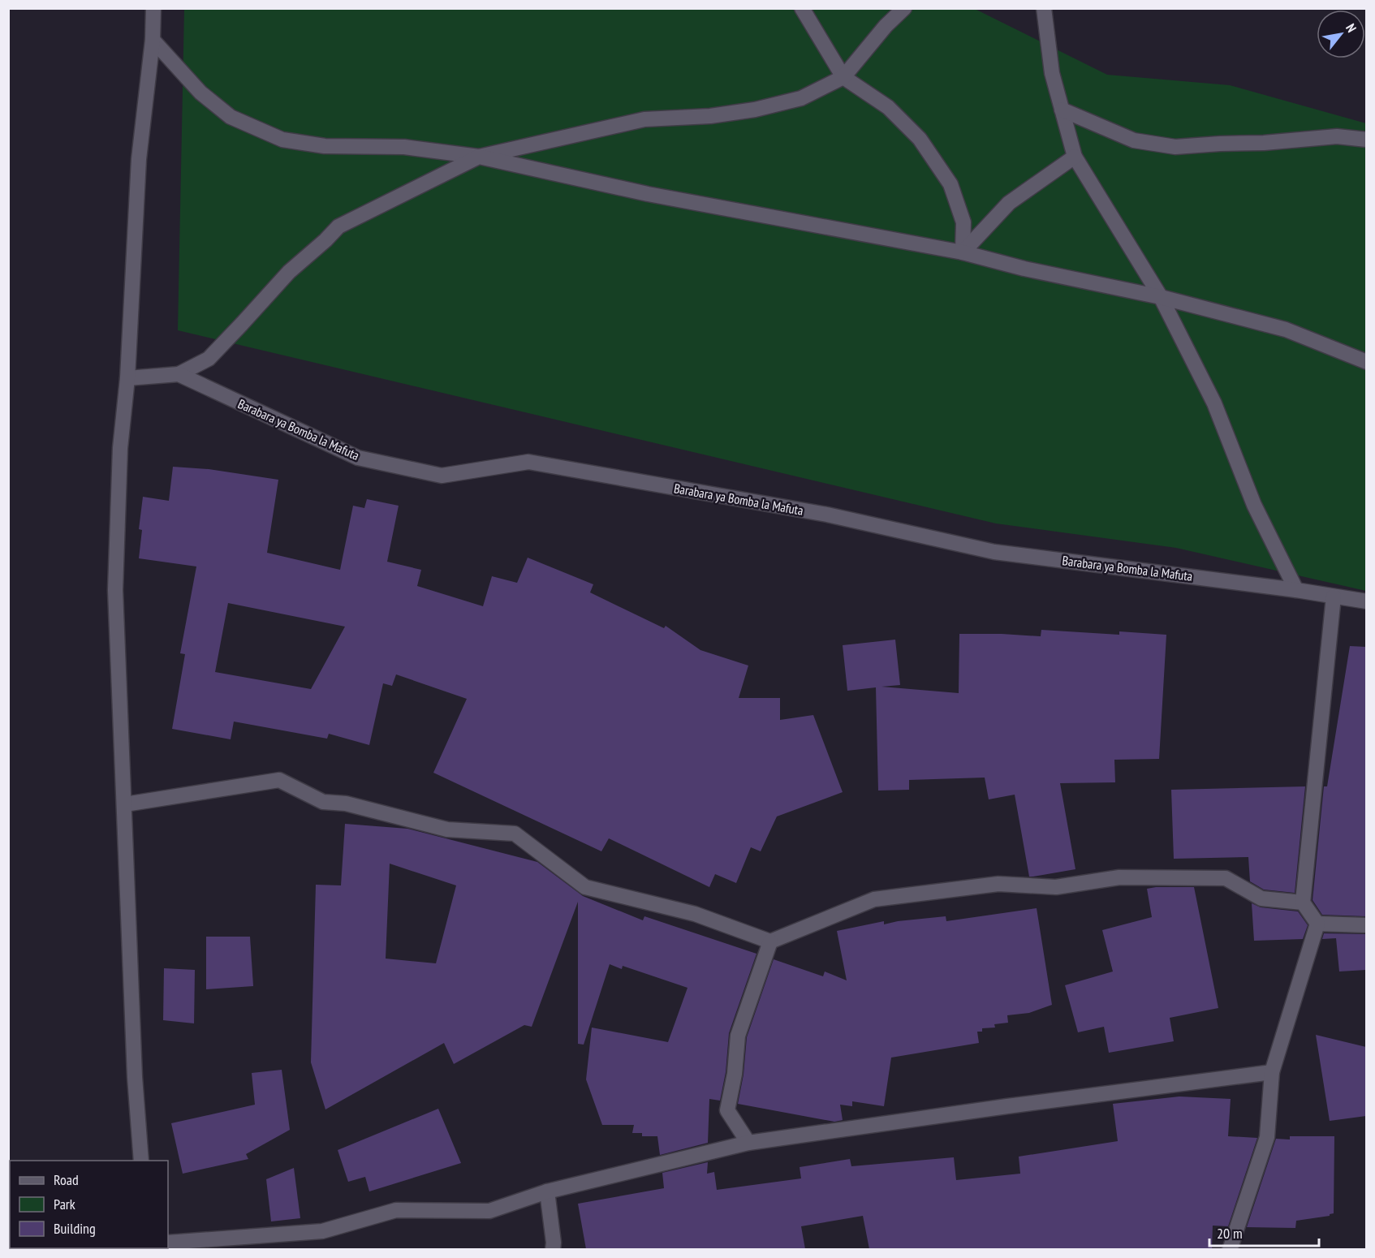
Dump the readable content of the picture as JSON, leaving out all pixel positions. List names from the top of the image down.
{
  "streets": {
    "street": ["Barabara ya Bomba la Mafuta"]
  },
  "legend": ["Road", "Park", "Building"],
  "scale_bar": "20 m",
  "north": "top right"
}
